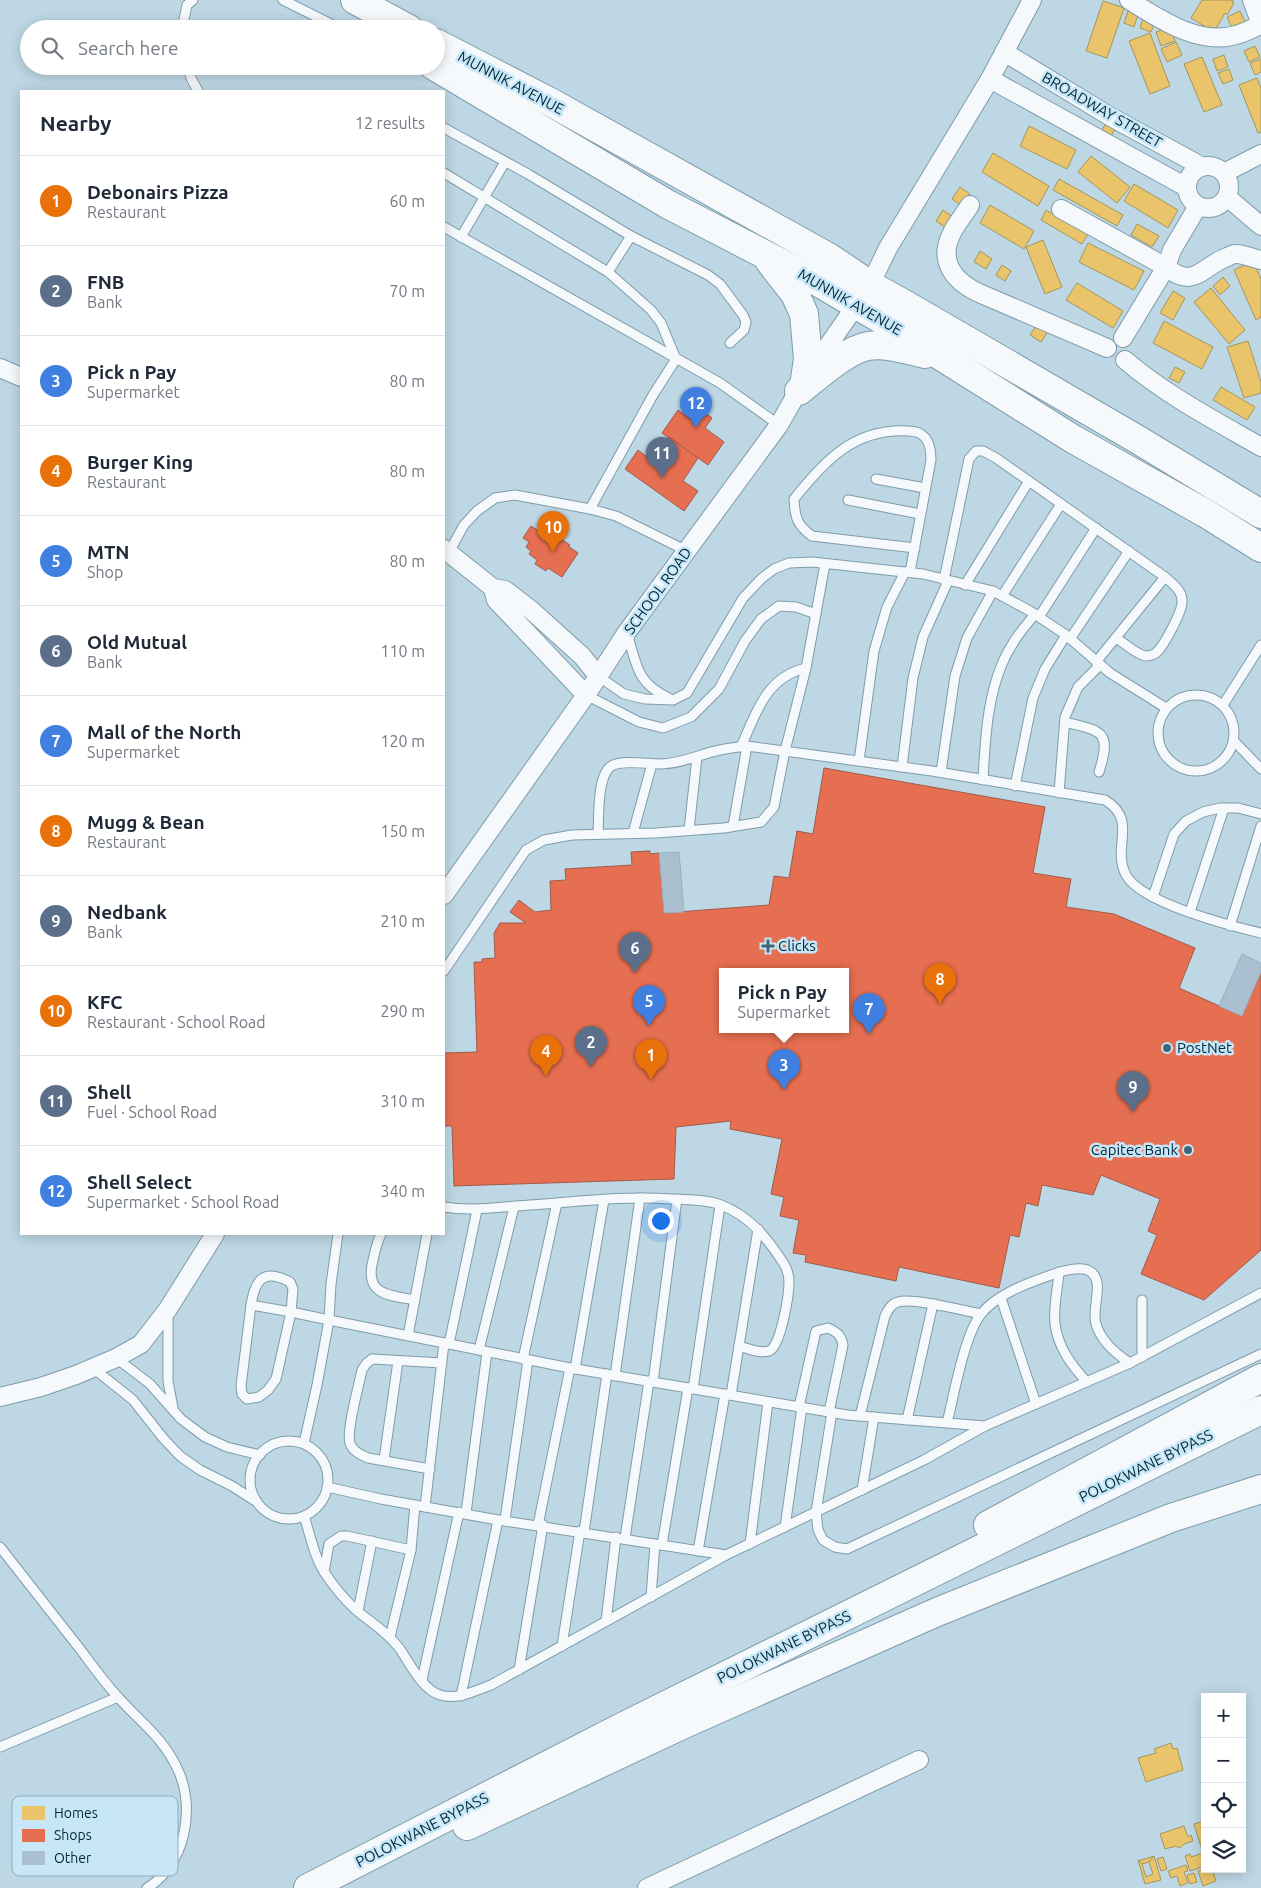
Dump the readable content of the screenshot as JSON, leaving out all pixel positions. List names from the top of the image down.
{
  "streets": {
    "main road": ["MUNNIK AVENUE", "POLOKWANE BYPASS"],
    "street": ["BROADWAY STREET", "SCHOOL ROAD"]
  },
  "crossings": [
    ["MUNNIK AVENUE", "SCHOOL ROAD"],
    ["BROADWAY STREET", "SCHOOL ROAD"]
  ],
  "places": {
    "health": ["Clicks"],
    "other": ["PostNet", "Capitec Bank"]
  },
  "legend": ["Homes", "Shops", "Other"],
  "page": {
    "search": "Search here",
    "heading": ["Nearby", "12 results"],
    "list": [
      {
        "mark": "1",
        "name": "Debonairs Pizza",
        "note": "Restaurant",
        "value": "60 m"
      },
      {
        "mark": "2",
        "name": "FNB",
        "note": "Bank",
        "value": "70 m"
      },
      {
        "mark": "3",
        "name": "Pick n Pay",
        "note": "Supermarket",
        "value": "80 m"
      },
      {
        "mark": "4",
        "name": "Burger King",
        "note": "Restaurant",
        "value": "80 m"
      },
      {
        "mark": "5",
        "name": "MTN",
        "note": "Shop",
        "value": "80 m"
      },
      {
        "mark": "6",
        "name": "Old Mutual",
        "note": "Bank",
        "value": "110 m"
      },
      {
        "mark": "7",
        "name": "Mall of the North",
        "note": "Supermarket",
        "value": "120 m"
      },
      {
        "mark": "8",
        "name": "Mugg & Bean",
        "note": "Restaurant",
        "value": "150 m"
      },
      {
        "mark": "9",
        "name": "Nedbank",
        "note": "Bank",
        "value": "210 m"
      },
      {
        "mark": "10",
        "name": "KFC",
        "note": "Restaurant · School Road",
        "value": "290 m"
      },
      {
        "mark": "11",
        "name": "Shell",
        "note": "Fuel · School Road",
        "value": "310 m"
      },
      {
        "mark": "12",
        "name": "Shell Select",
        "note": "Supermarket · School Road",
        "value": "340 m"
      }
    ],
    "pins": [
      "12",
      "11",
      "10",
      "6",
      "8",
      "5",
      "7",
      "2",
      "4",
      "1",
      "3",
      "9"
    ],
    "popup": ["Pick n Pay", "Supermarket"],
    "map_buttons": ["+", "−"]
  }
}
